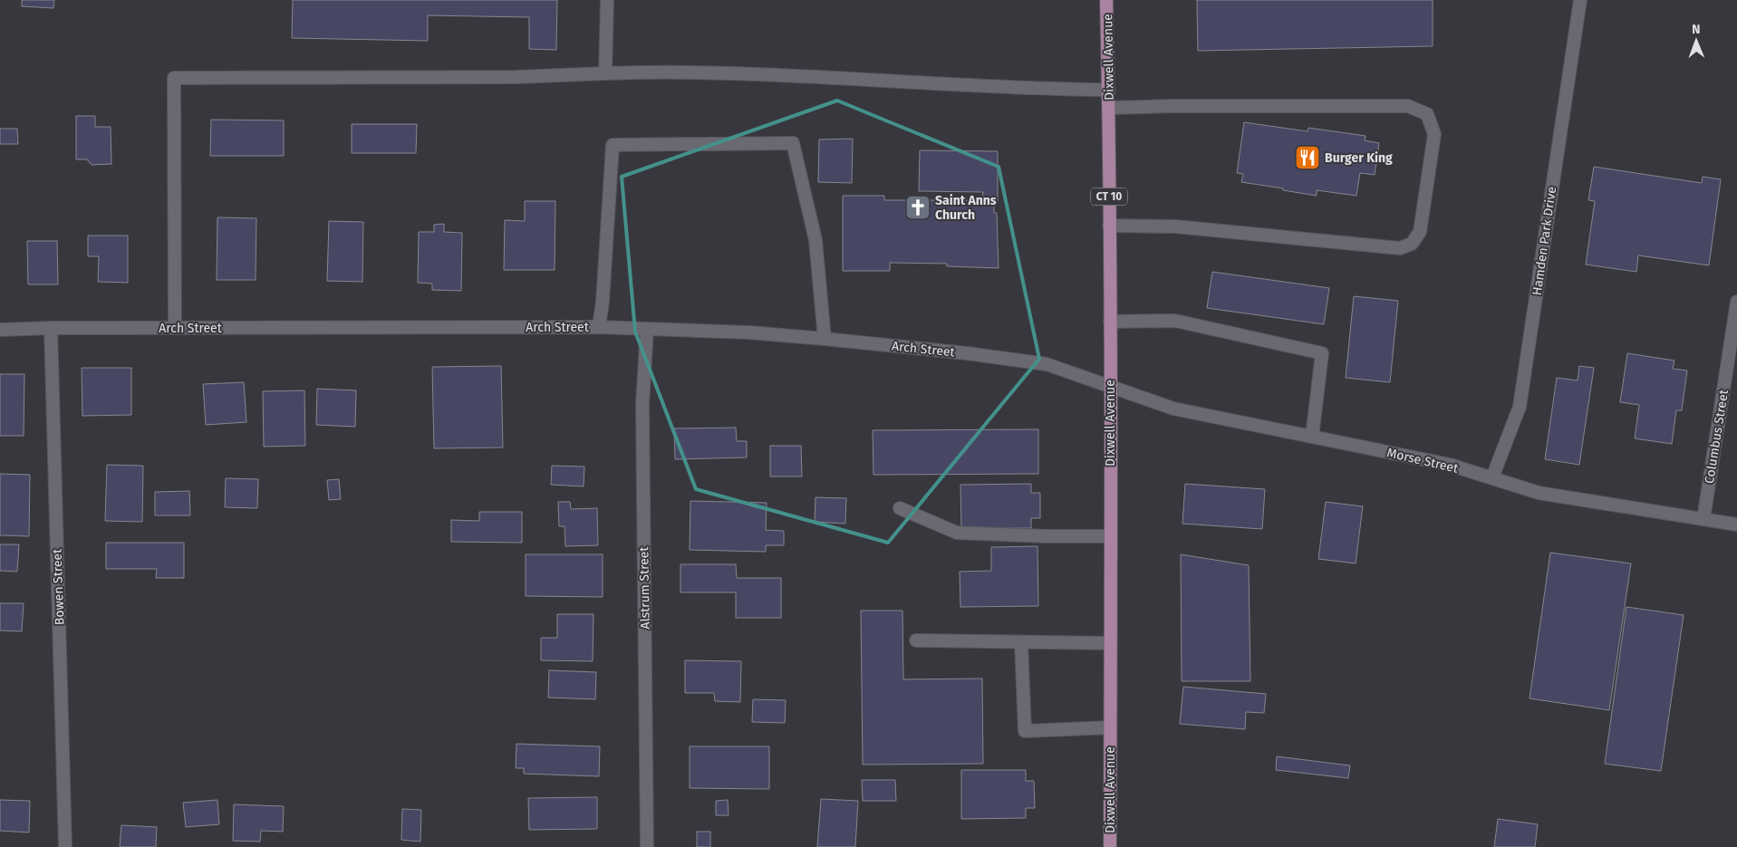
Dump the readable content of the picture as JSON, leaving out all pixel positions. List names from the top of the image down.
{
  "streets": {
    "main road": [
      "Dixwell Avenue",
      "CT 10",
      "Hamden Park Drive",
      "Arch Street",
      "Columbus Street",
      "Morse Street",
      "Bowen Street",
      "Alstrum Street"
    ]
  },
  "crossings": [
    ["Dixwell Avenue", "Arch Street"],
    ["Dixwell Avenue", "Morse Street"],
    ["Hamden Park Drive", "Morse Street"],
    ["Arch Street", "Morse Street"],
    ["Arch Street", "Bowen Street"],
    ["Arch Street", "Alstrum Street"],
    ["Columbus Street", "Morse Street"]
  ],
  "places": {
    "restaurant": ["Burger King"],
    "church": ["Saint Anns Church"]
  },
  "north": "top"
}
